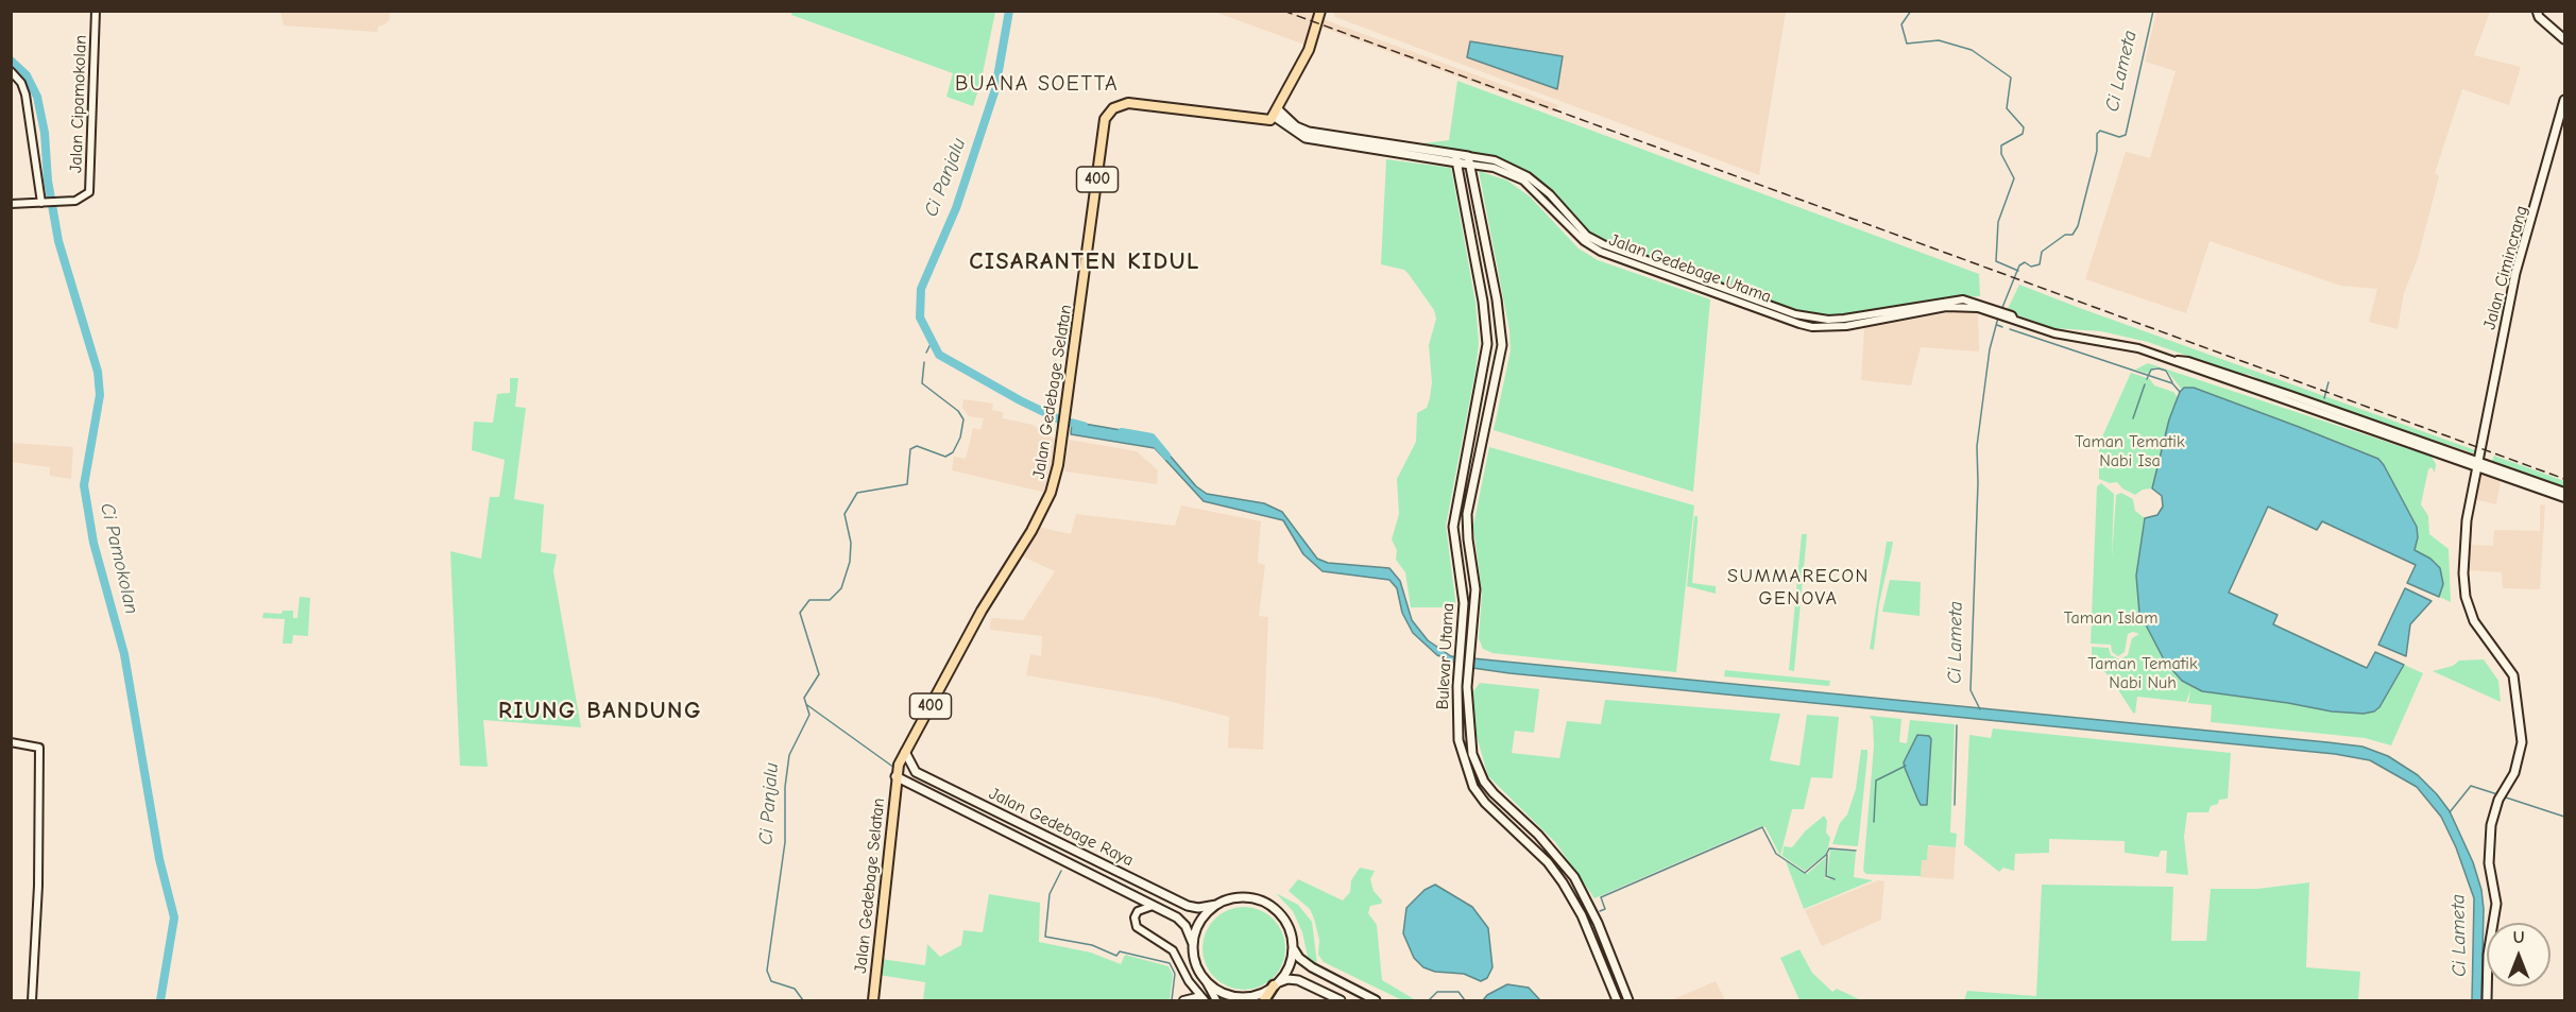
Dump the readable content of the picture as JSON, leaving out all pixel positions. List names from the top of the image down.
{
  "streets": {
    "main road": [
      "400",
      "Jalan Cimincrang",
      "Jalan Gedebage Utama",
      "Jalan Gedebage Selatan",
      "Bulevar Utama",
      "Jalan Gedebage Raya"
    ],
    "street": ["Jalan Cipamokolan"]
  },
  "crossings": [
    ["Jalan Cimincrang", "Jalan Gedebage Utama"],
    ["Jalan Gedebage Utama", "Jalan Gedebage Selatan"],
    ["Jalan Gedebage Utama", "Bulevar Utama"],
    ["Jalan Gedebage Selatan", "Jalan Gedebage Raya"]
  ],
  "districts": [
    "BUANA SOETTA",
    "CISARANTEN KIDUL",
    "SUMMARECON GENOVA",
    "RIUNG BANDUNG"
  ],
  "water": ["Ci Lameta", "Ci Panjalu", "Ci Pamokolan"],
  "parks": ["Taman Tematik Nabi Isa", "Taman Islam", "Taman Tematik Nabi Nuh"],
  "north": "top"
}
